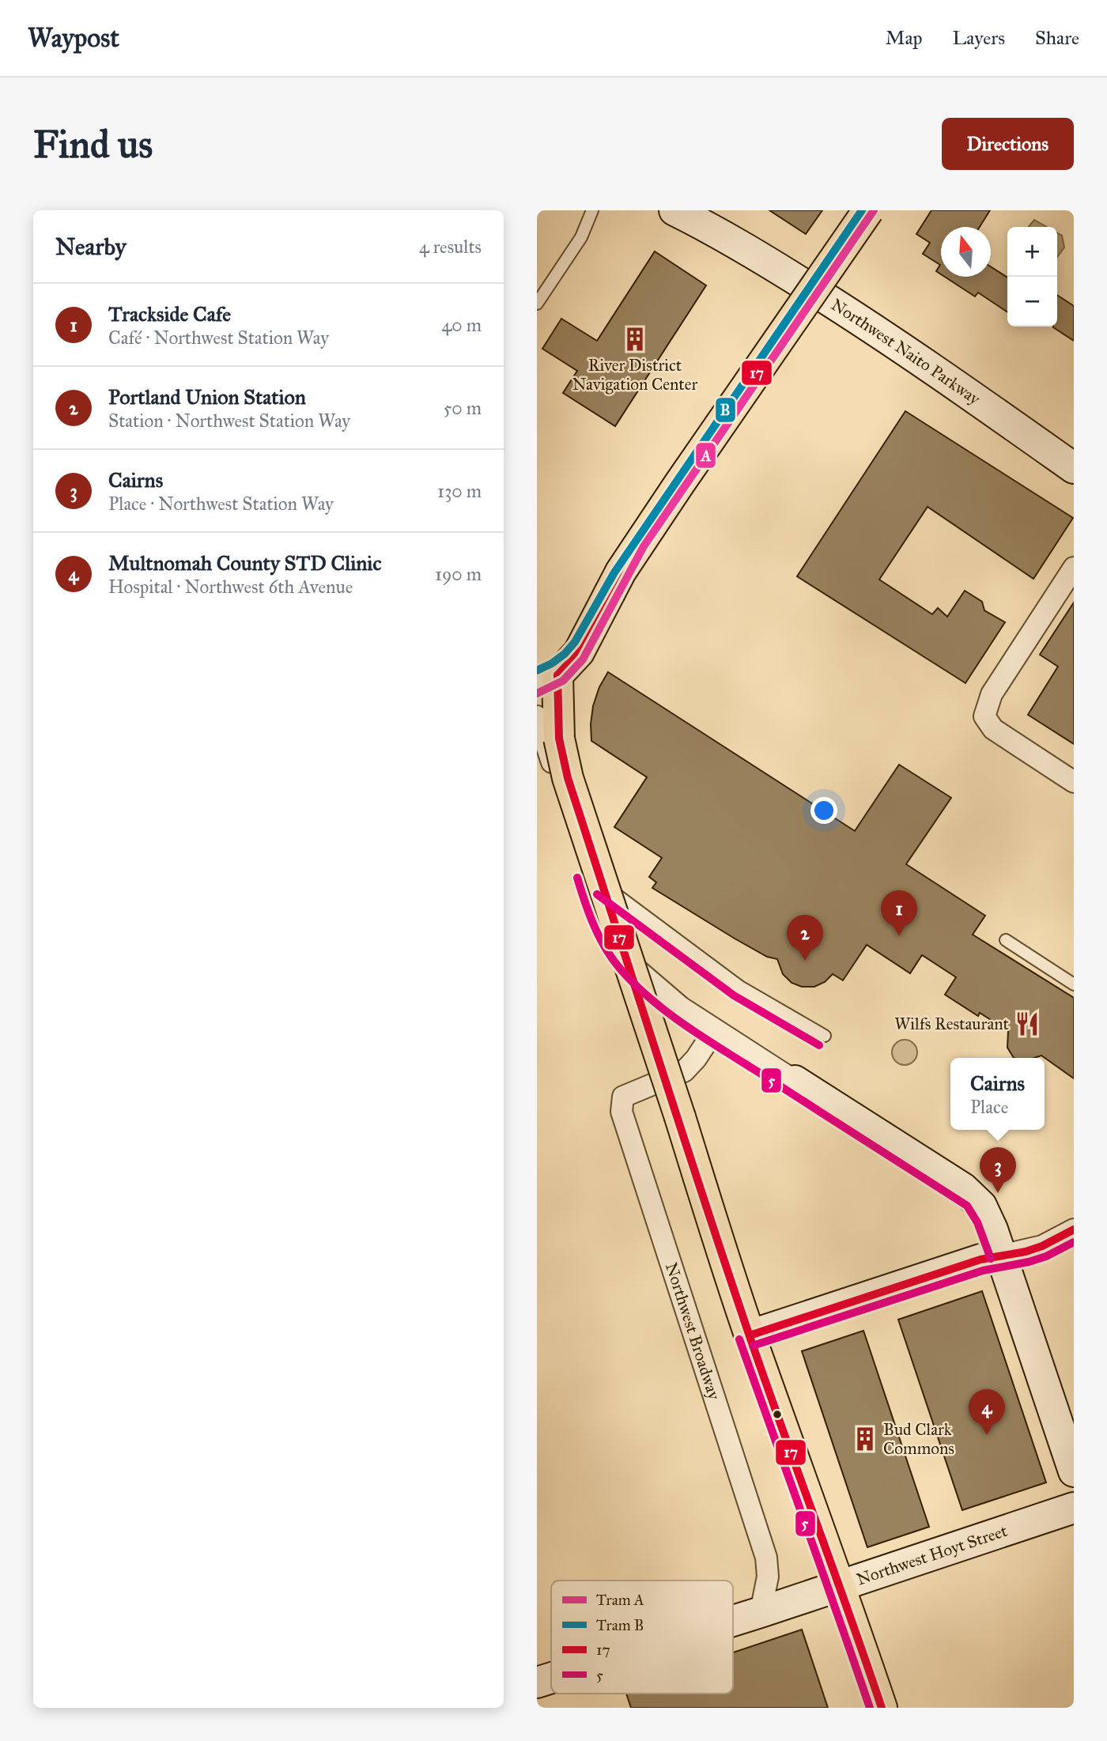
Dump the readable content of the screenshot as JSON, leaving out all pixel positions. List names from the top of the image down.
{
  "streets": {
    "street": ["Northwest Naito Parkway", "Northwest Broadway", "Northwest Hoyt Street"]
  },
  "crossings": [
    ["Northwest Broadway", "Northwest Hoyt Street"]
  ],
  "places": {
    "building": ["River District Navigation Center", "Bud Clark Commons"],
    "restaurant": ["Wilfs Restaurant"]
  },
  "lines": [
    "tram line A",
    "tram line B",
    "transit line 17",
    "transit line 5"
  ],
  "legend": [
    "Tram A",
    "Tram B",
    "17",
    "5"
  ],
  "north": "top",
  "page": {
    "header": "Waypost",
    "nav": ["Map", "Layers", "Share"],
    "buttons": "Directions",
    "title": "Find us",
    "heading": ["Nearby", "4 results"],
    "map_buttons": ["+", "−"],
    "list": [
      {
        "mark": "1",
        "name": "Trackside Cafe",
        "note": "Café · Northwest Station Way",
        "value": "40 m"
      },
      {
        "mark": "2",
        "name": "Portland Union Station",
        "note": "Station · Northwest Station Way",
        "value": "50 m"
      },
      {
        "mark": "3",
        "name": "Cairns",
        "note": "Place · Northwest Station Way",
        "value": "130 m"
      },
      {
        "mark": "4",
        "name": "Multnomah County STD Clinic",
        "note": "Hospital · Northwest 6th Avenue",
        "value": "190 m"
      }
    ],
    "pins": [
      "1",
      "2",
      "3",
      "4"
    ],
    "popup": ["Cairns", "Place"]
  }
}
